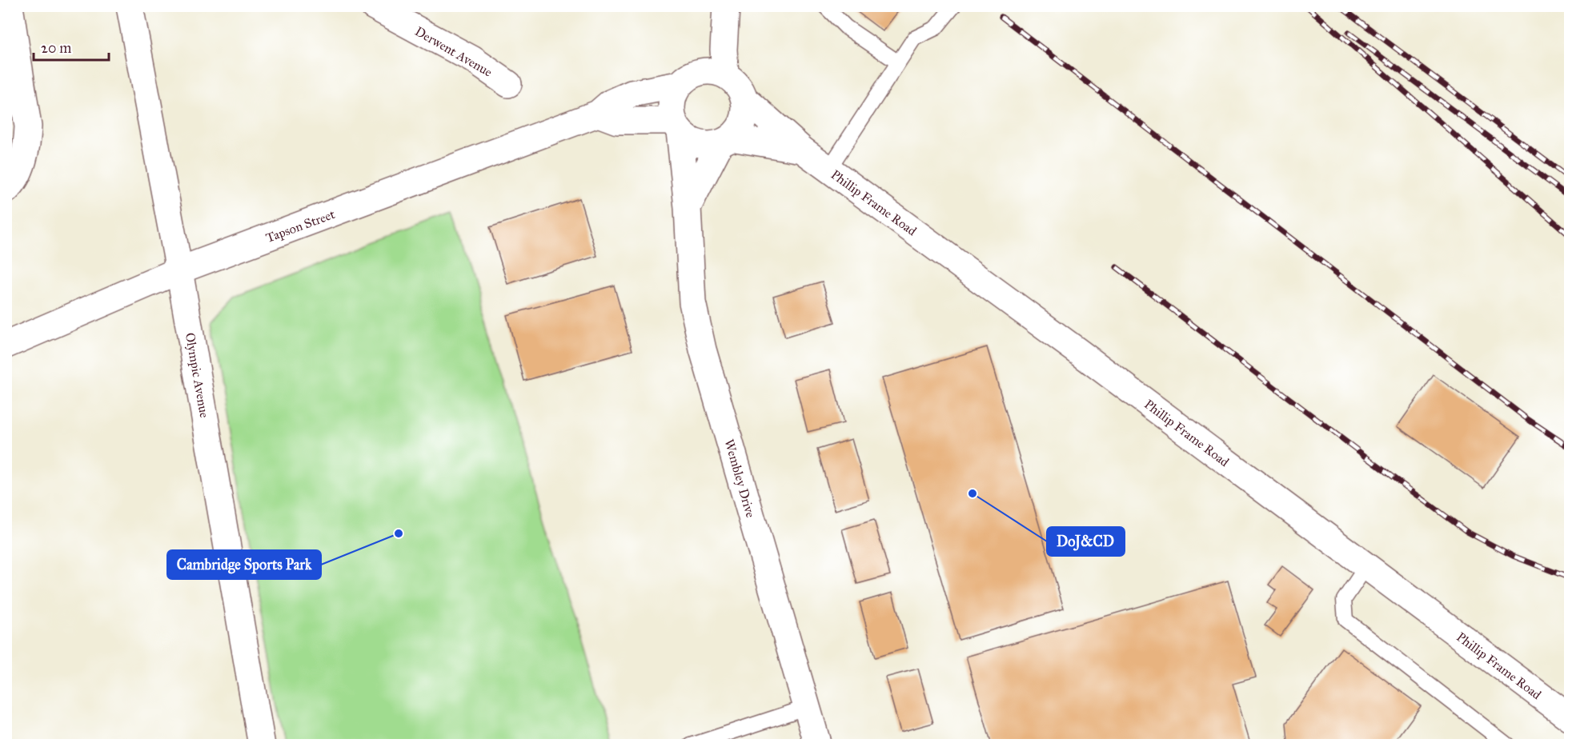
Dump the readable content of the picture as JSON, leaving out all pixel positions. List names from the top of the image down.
{
  "streets": {
    "street": [
      "Derwent Avenue",
      "Phillip Frame Road",
      "Tapson Street",
      "Olympic Avenue",
      "Wembley Drive"
    ]
  },
  "crossings": [
    ["Phillip Frame Road", "Tapson Street"],
    ["Phillip Frame Road", "Wembley Drive"],
    ["Tapson Street", "Olympic Avenue"],
    ["Tapson Street", "Wembley Drive"]
  ],
  "places": ["DoJ&CD", "Cambridge Sports Park"],
  "scale_bar": "20 m"
}
